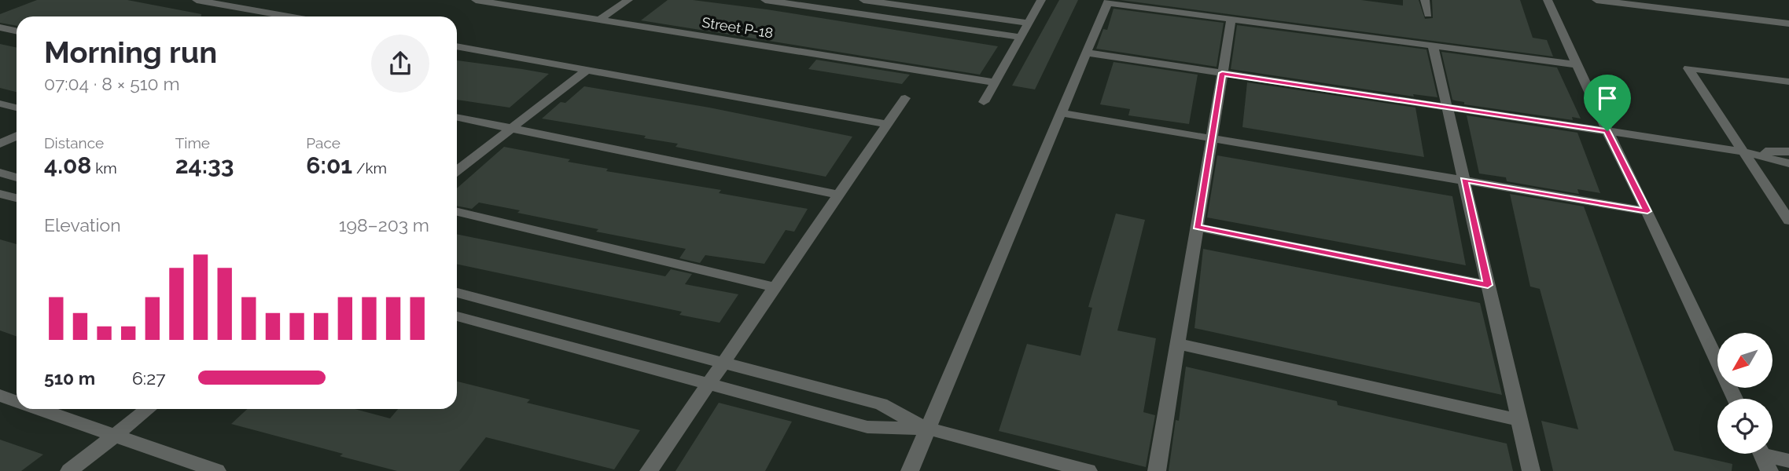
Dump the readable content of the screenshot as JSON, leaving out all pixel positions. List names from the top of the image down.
{
  "streets": {
    "street": ["Street P-18"]
  },
  "north": "bottom left",
  "page": {
    "heading": ["Morning run", "07:04 · 8 × 510 m"],
    "stats": [
      ["Distance", "4.08 km"],
      ["Time", "24:33"],
      ["Pace", "6:01 /km"]
    ],
    "chart": ["Elevation", "198–203 m"],
    "list": [
      {
        "name": "510 m",
        "note": "6:27"
      }
    ]
  }
}
